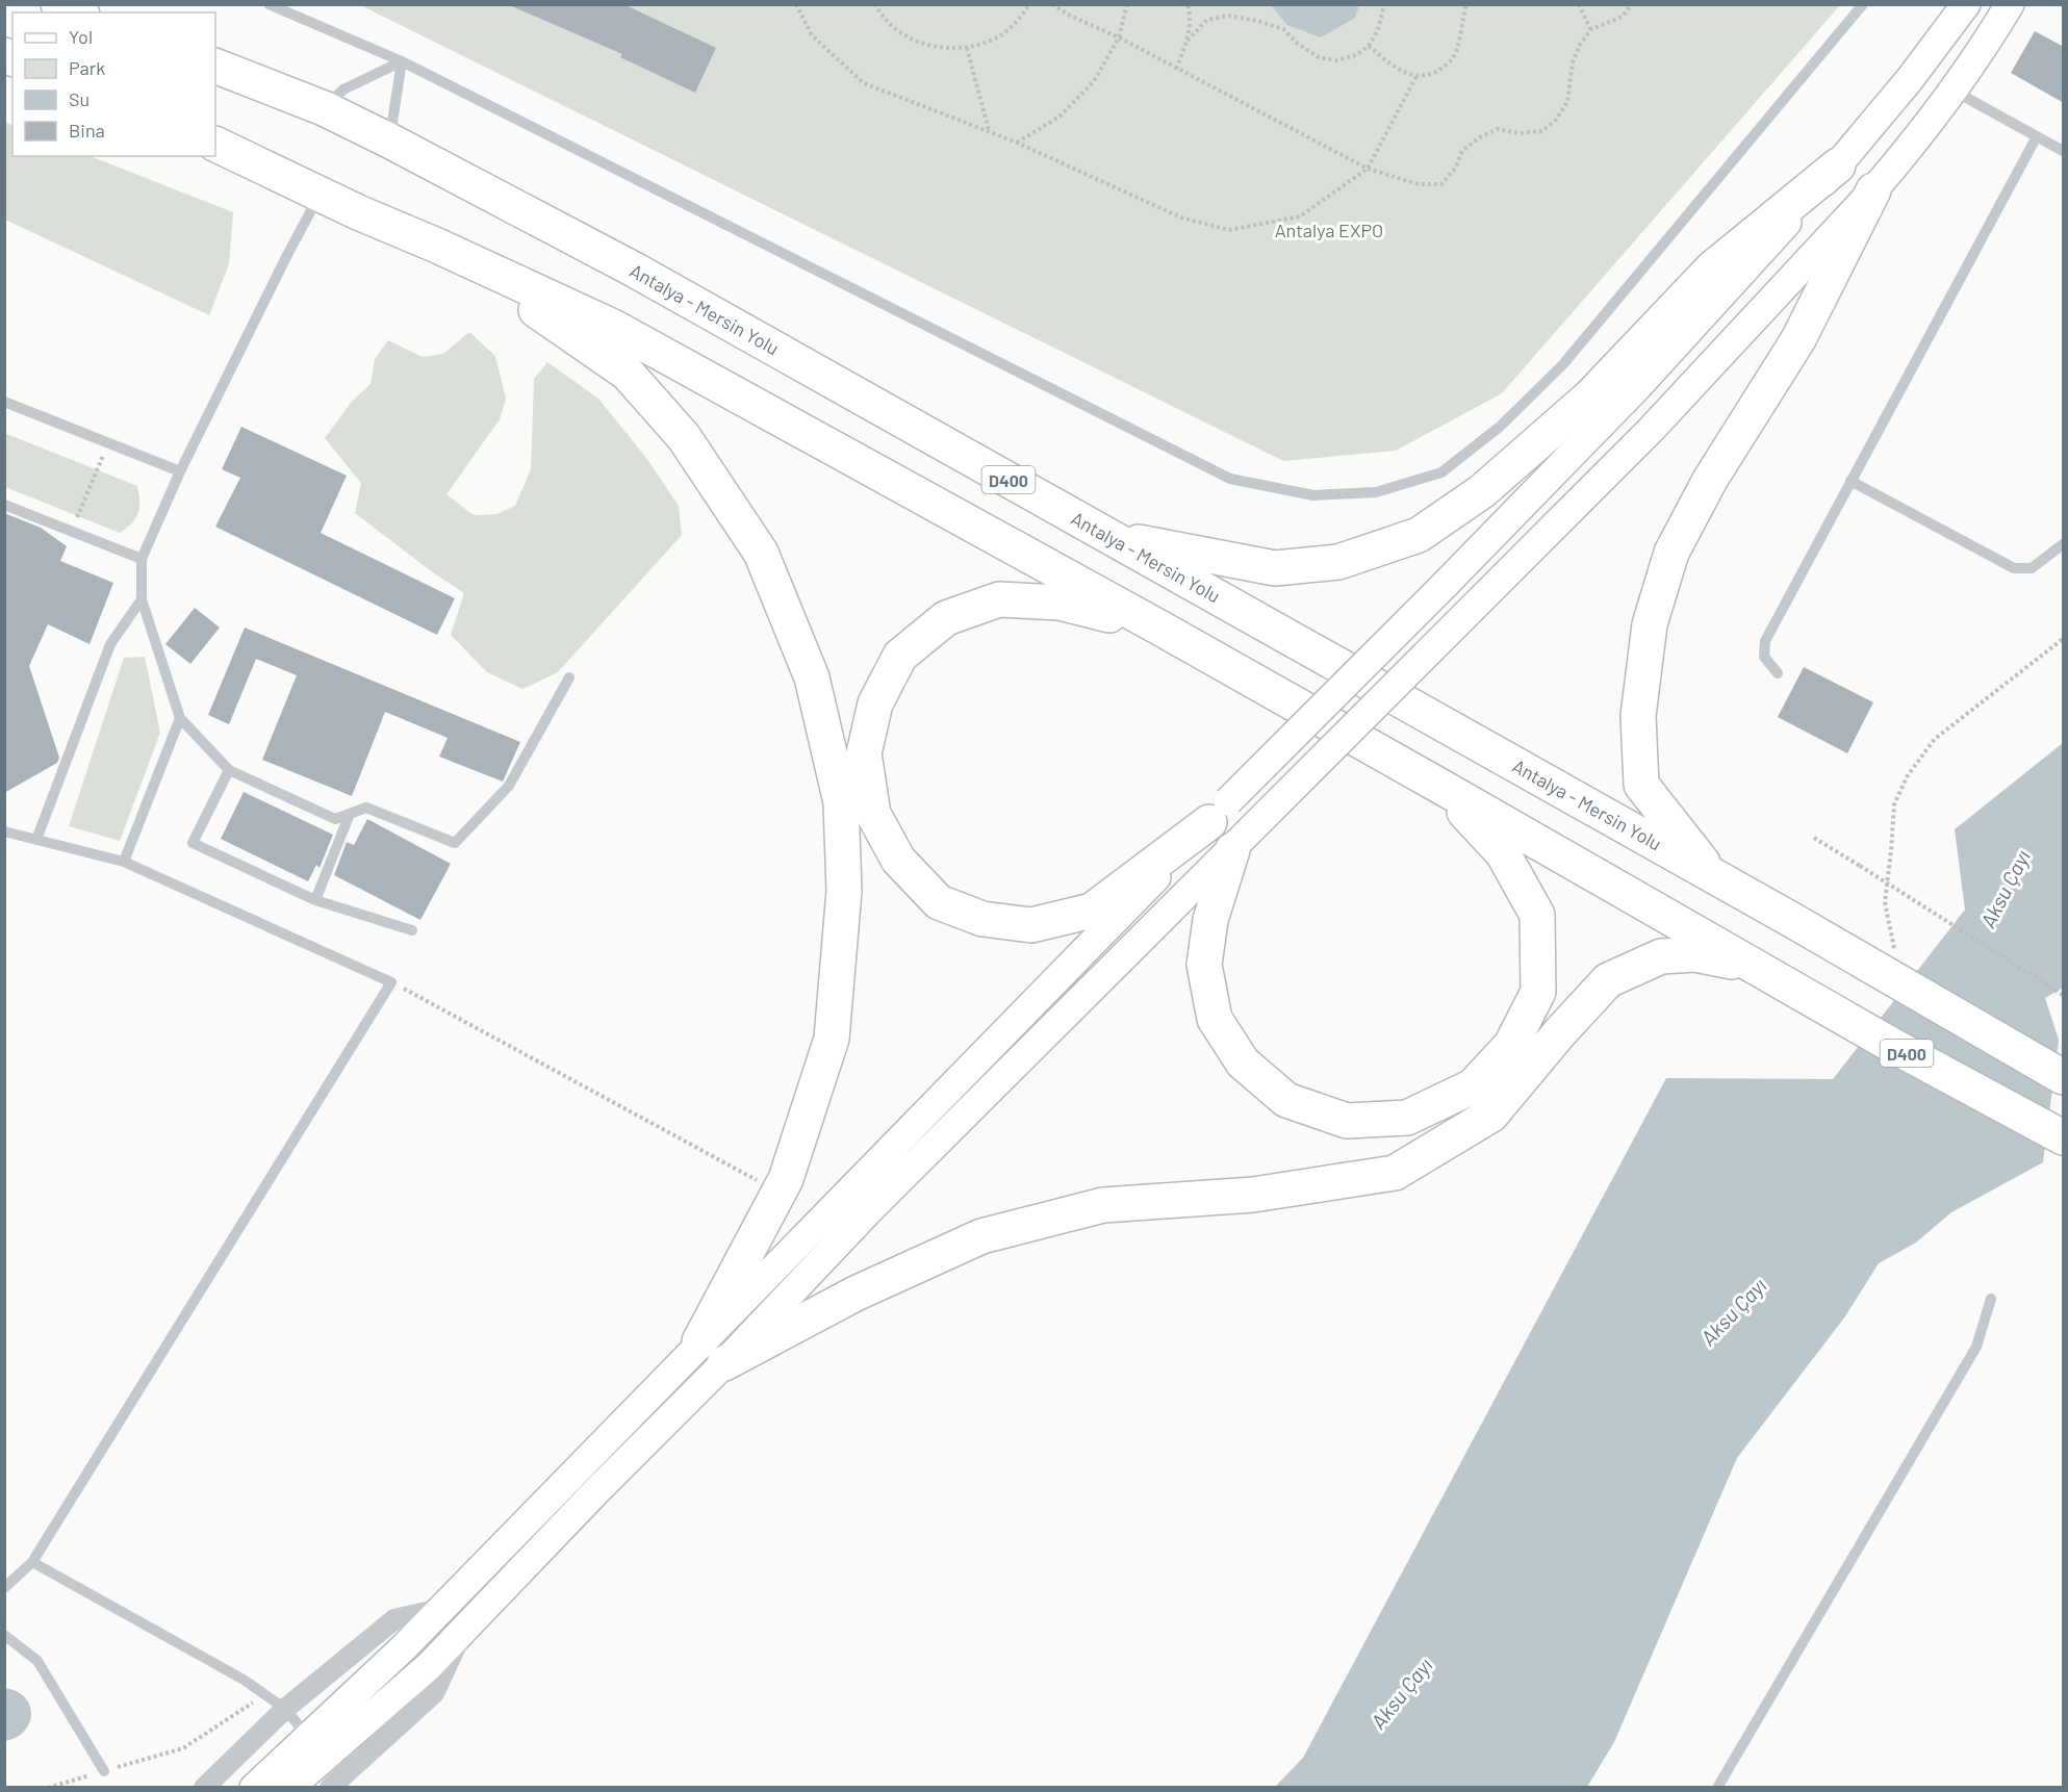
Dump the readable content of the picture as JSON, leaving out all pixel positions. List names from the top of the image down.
{
  "streets": {
    "highway": ["Antalya - Mersin Yolu", "D400"]
  },
  "water": ["Aksu Çayı"],
  "parks": ["Antalya EXPO"],
  "legend": [
    "Yol",
    "Park",
    "Su",
    "Bina"
  ]
}
